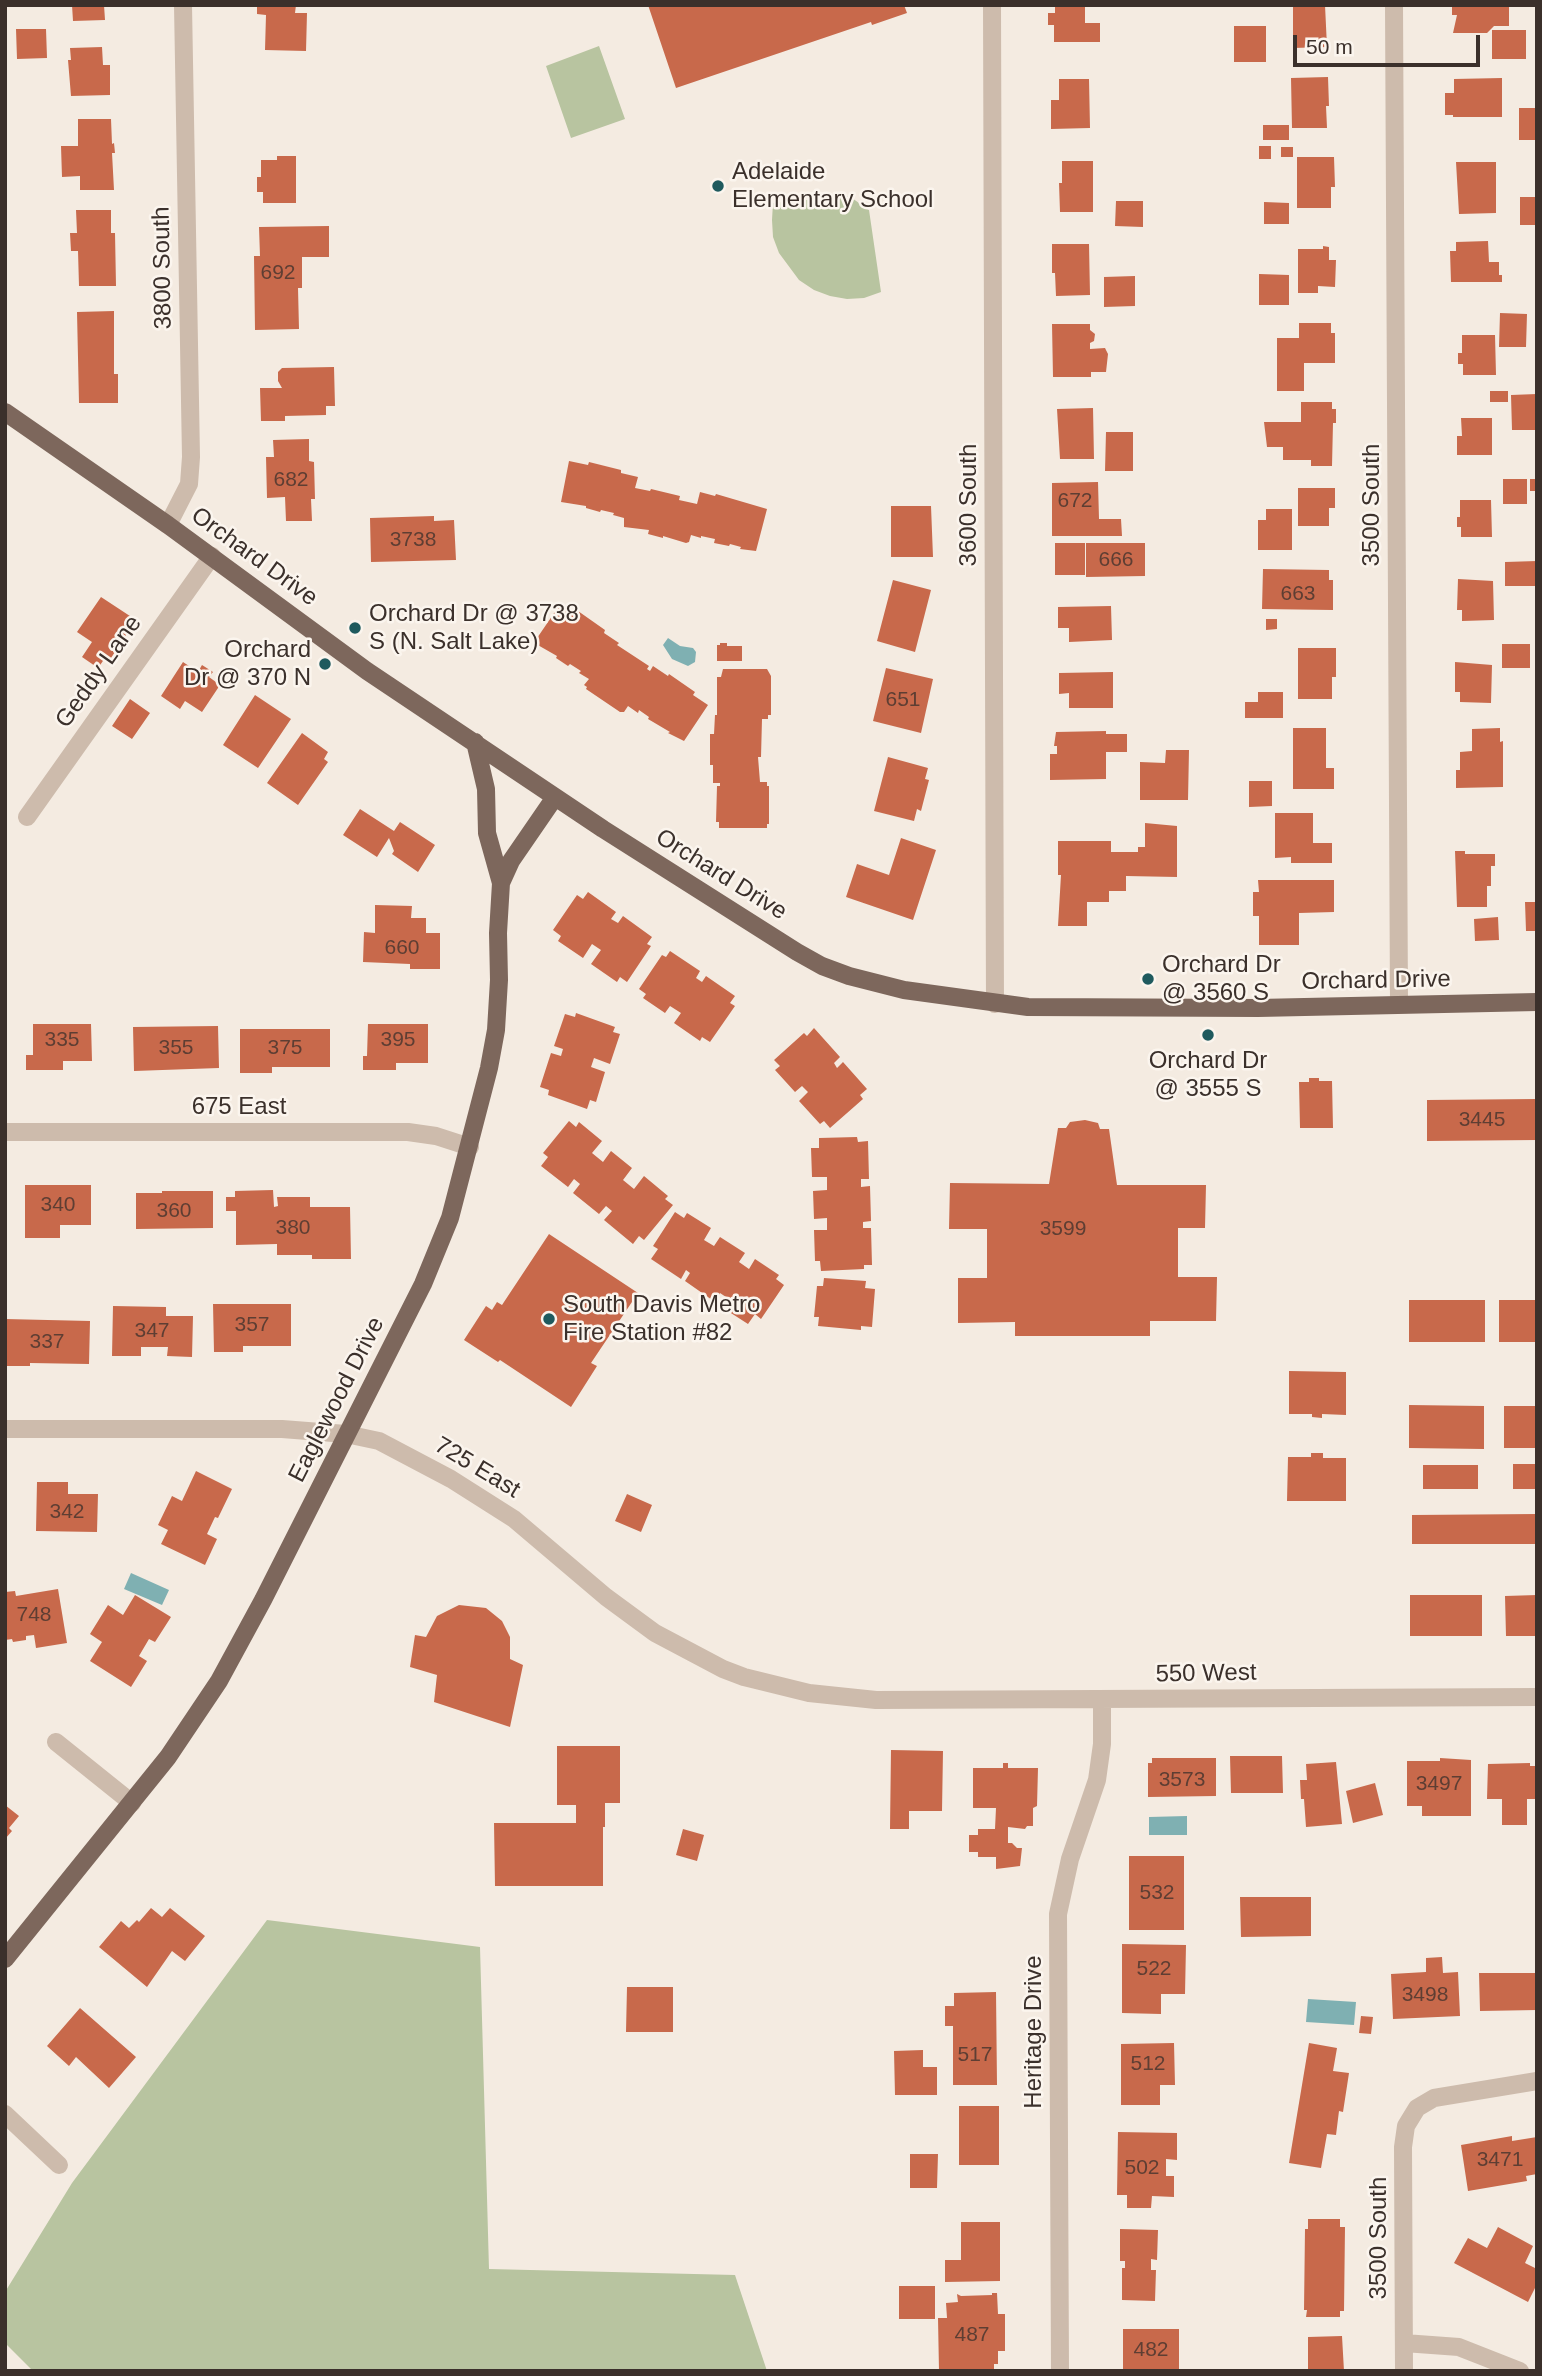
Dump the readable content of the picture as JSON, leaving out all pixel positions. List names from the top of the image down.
{
  "streets": {
    "main road": ["Orchard Drive", "Eaglewood Drive"],
    "street": [
      "3800 South",
      "3600 South",
      "3500 South",
      "Geddy Lane",
      "675 East",
      "725 East",
      "550 West",
      "Heritage Drive"
    ]
  },
  "crossings": [
    ["3800 South", "Orchard Drive"],
    ["3600 South", "Orchard Drive"],
    ["3500 South", "Orchard Drive"],
    ["Orchard Drive", "Geddy Lane"],
    ["Orchard Drive", "Eaglewood Drive"],
    ["675 East", "Eaglewood Drive"],
    ["Eaglewood Drive", "725 East"],
    ["725 East", "550 West"],
    ["550 West", "Heritage Drive"]
  ],
  "places": [
    "Adelaide Elementary School",
    "Orchard Dr @ 3738 S (N. Salt Lake)",
    "Orchard Dr @ 370 N",
    "Orchard Dr @ 3560 S",
    "Orchard Dr @ 3555 S",
    "South Davis Metro Fire Station #82"
  ],
  "house_numbers": [
    "692",
    "682",
    "672",
    "3738",
    "666",
    "663",
    "651",
    "660",
    "335",
    "395",
    "355",
    "375",
    "3445",
    "340",
    "360",
    "380",
    "3599",
    "357",
    "347",
    "337",
    "342",
    "748",
    "3573",
    "3497",
    "532",
    "522",
    "3498",
    "517",
    "512",
    "3471",
    "502",
    "487",
    "482"
  ],
  "scale_bar": "50 m"
}
